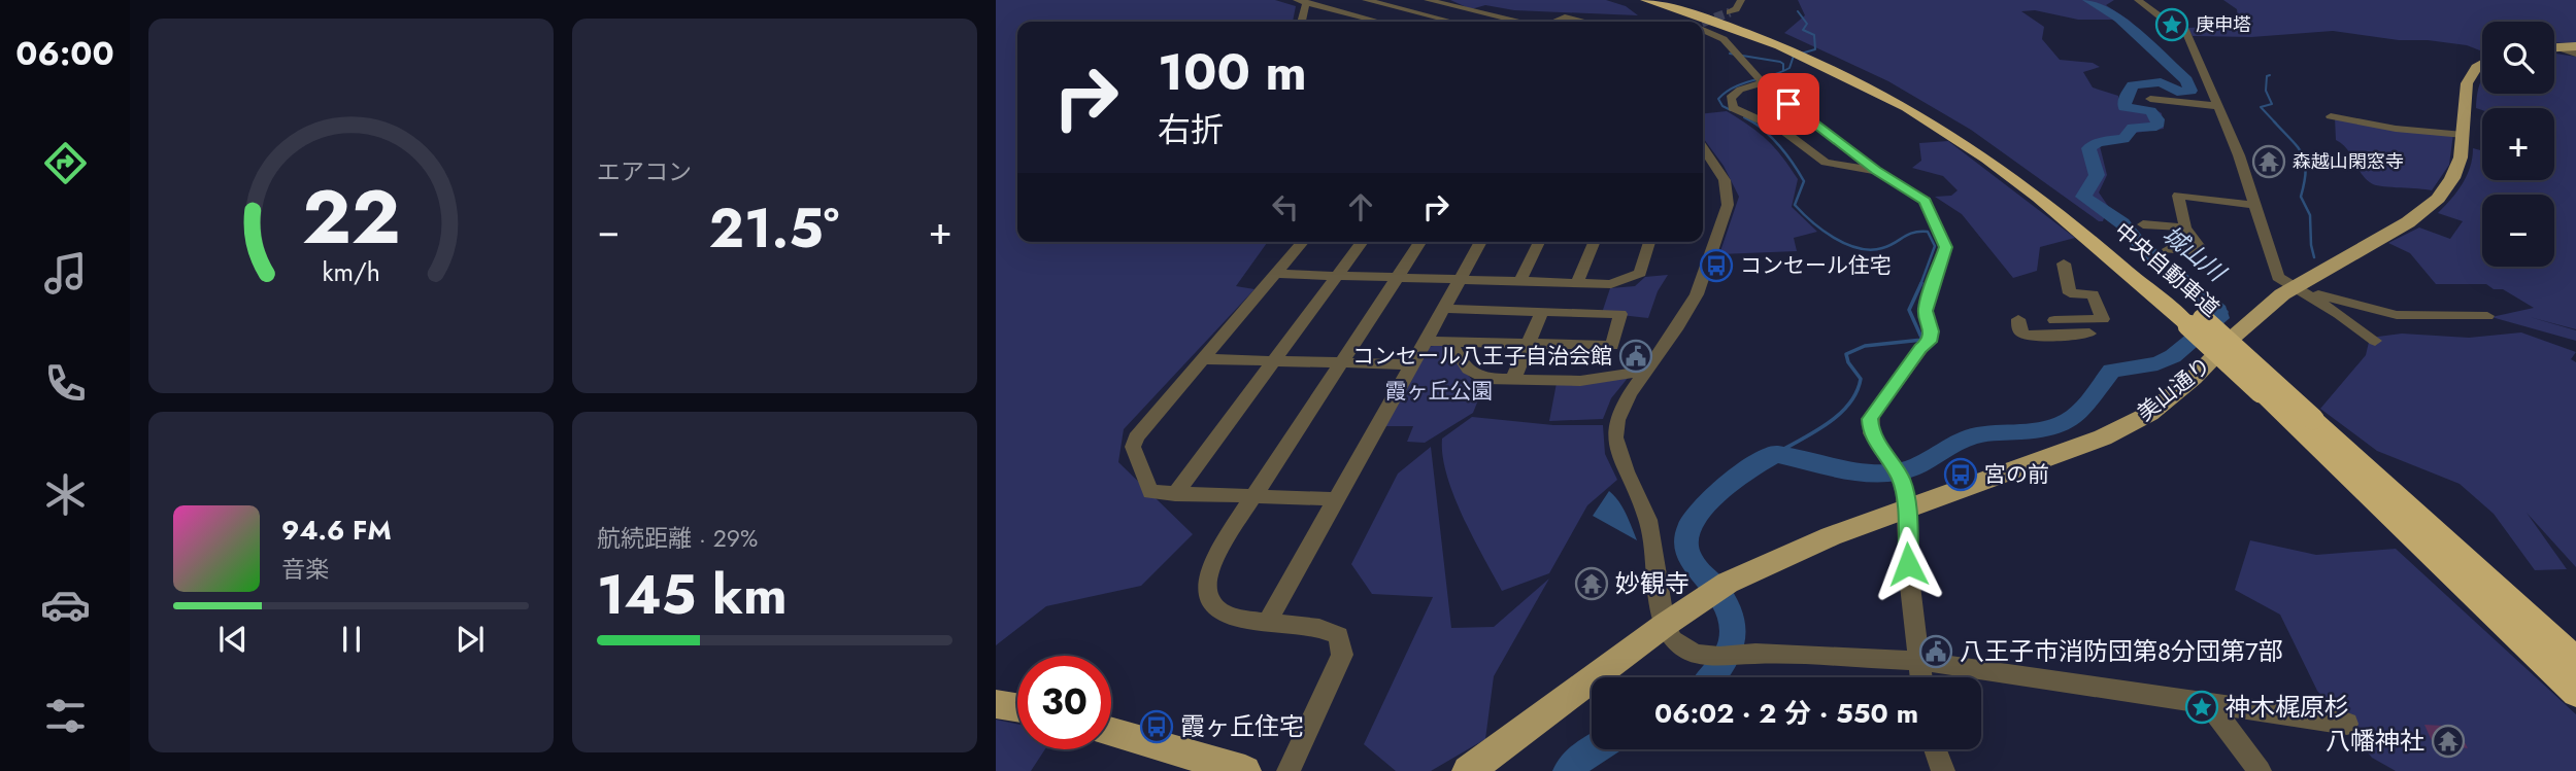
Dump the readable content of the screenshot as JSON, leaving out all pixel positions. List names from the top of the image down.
{
  "streets": {
    "highway": ["中央自動車道"],
    "main road": ["美山通り"]
  },
  "water": ["城山川"],
  "parks": ["霞ヶ丘公園"],
  "places": {
    "place": ["庚申塔", "神木梶原杉"],
    "temple": ["森越山閑窓寺", "妙観寺", "八幡神社"],
    "bus stop": ["コンセール住宅", "宮の前", "霞ヶ丘住宅"],
    "public building": ["コンセール八王子自治会館", "八王子市消防団第8分団第7部"]
  },
  "page": {
    "tabs": "06:00",
    "tile": [
      "エアコン",
      ["航続距離 · 29%", "145 km"]
    ],
    "map_buttons": ["+", "−"],
    "turn": ["100 m", "右折"],
    "heat": ["−", "21.5°", "+"],
    "song": ["94.6 FM", "音楽"],
    "limit": "30",
    "trip": "06:02 · 2 分 · 550 m",
    "gauge": ["22", "km/h"]
  }
}
